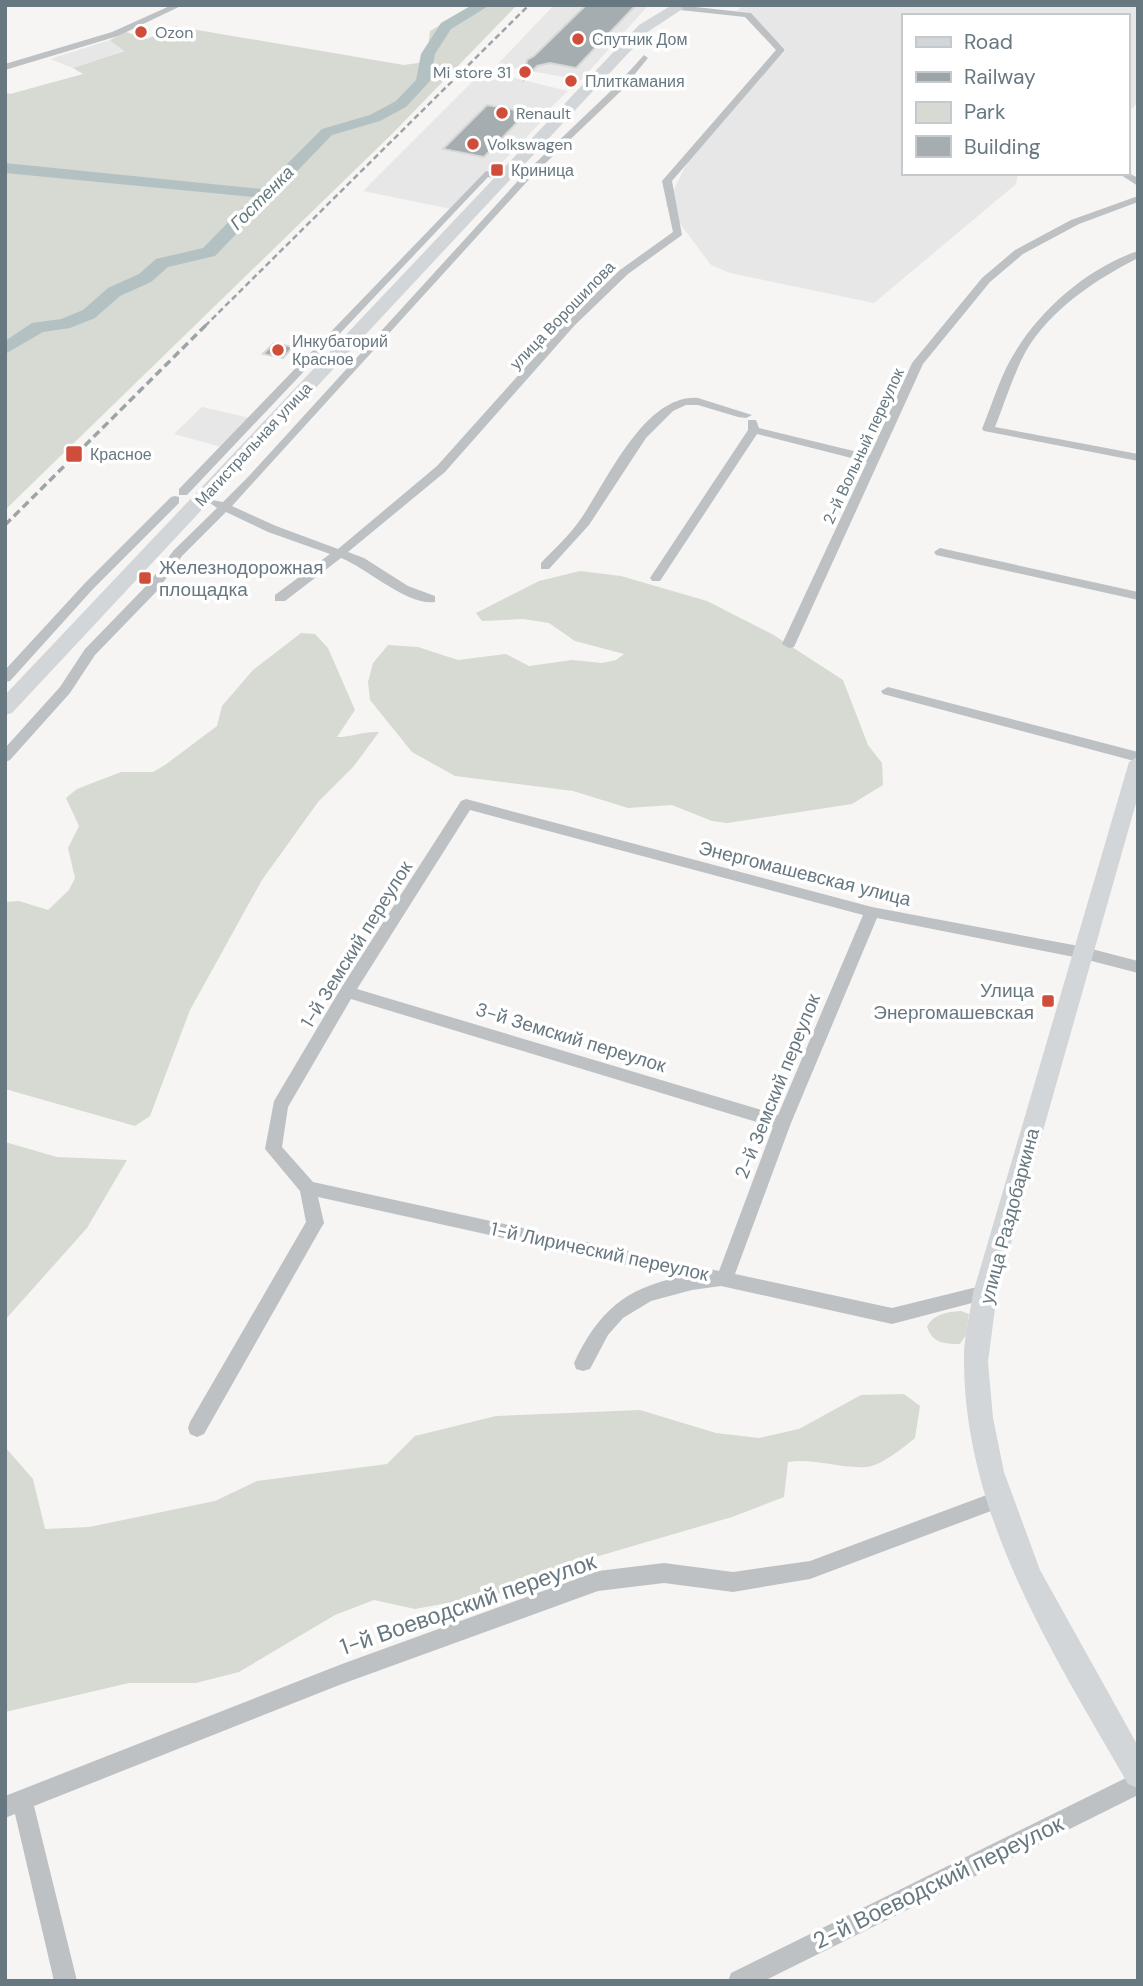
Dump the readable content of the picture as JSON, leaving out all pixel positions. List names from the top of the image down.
{
  "streets": {
    "main road": ["Магистральная улица"],
    "street": [
      "улица Ворошилова",
      "2-й Вольный переулок",
      "Энергомашевская улица",
      "1-й Земский переулок",
      "3-й Земский переулок",
      "2-й Земский переулок",
      "улица Раздобаркина",
      "1-й Лирический переулок",
      "1-й Воеводский переулок",
      "2-й Воеводский переулок"
    ]
  },
  "crossings": [
    ["Энергомашевская улица", "1-й Земский переулок"],
    ["Энергомашевская улица", "2-й Земский переулок"],
    ["Энергомашевская улица", "улица Раздобаркина"],
    ["1-й Земский переулок", "3-й Земский переулок"],
    ["1-й Земский переулок", "1-й Лирический переулок"],
    ["3-й Земский переулок", "2-й Земский переулок"],
    ["2-й Земский переулок", "1-й Лирический переулок"],
    ["улица Раздобаркина", "1-й Лирический переулок"],
    ["улица Раздобаркина", "1-й Воеводский переулок"]
  ],
  "water": ["Гостенка"],
  "places": {
    "other": [
      "Ozon",
      "Спутник Дом",
      "Mi store 31",
      "Плиткамания",
      "Renault",
      "Volkswagen",
      "Инкубаторий Красное"
    ],
    "transit": [
      "Криница",
      "Красное",
      "Железнодорожная площадка",
      "Улица Энергомашевская"
    ]
  },
  "legend": [
    "Road",
    "Railway",
    "Park",
    "Building"
  ]
}
